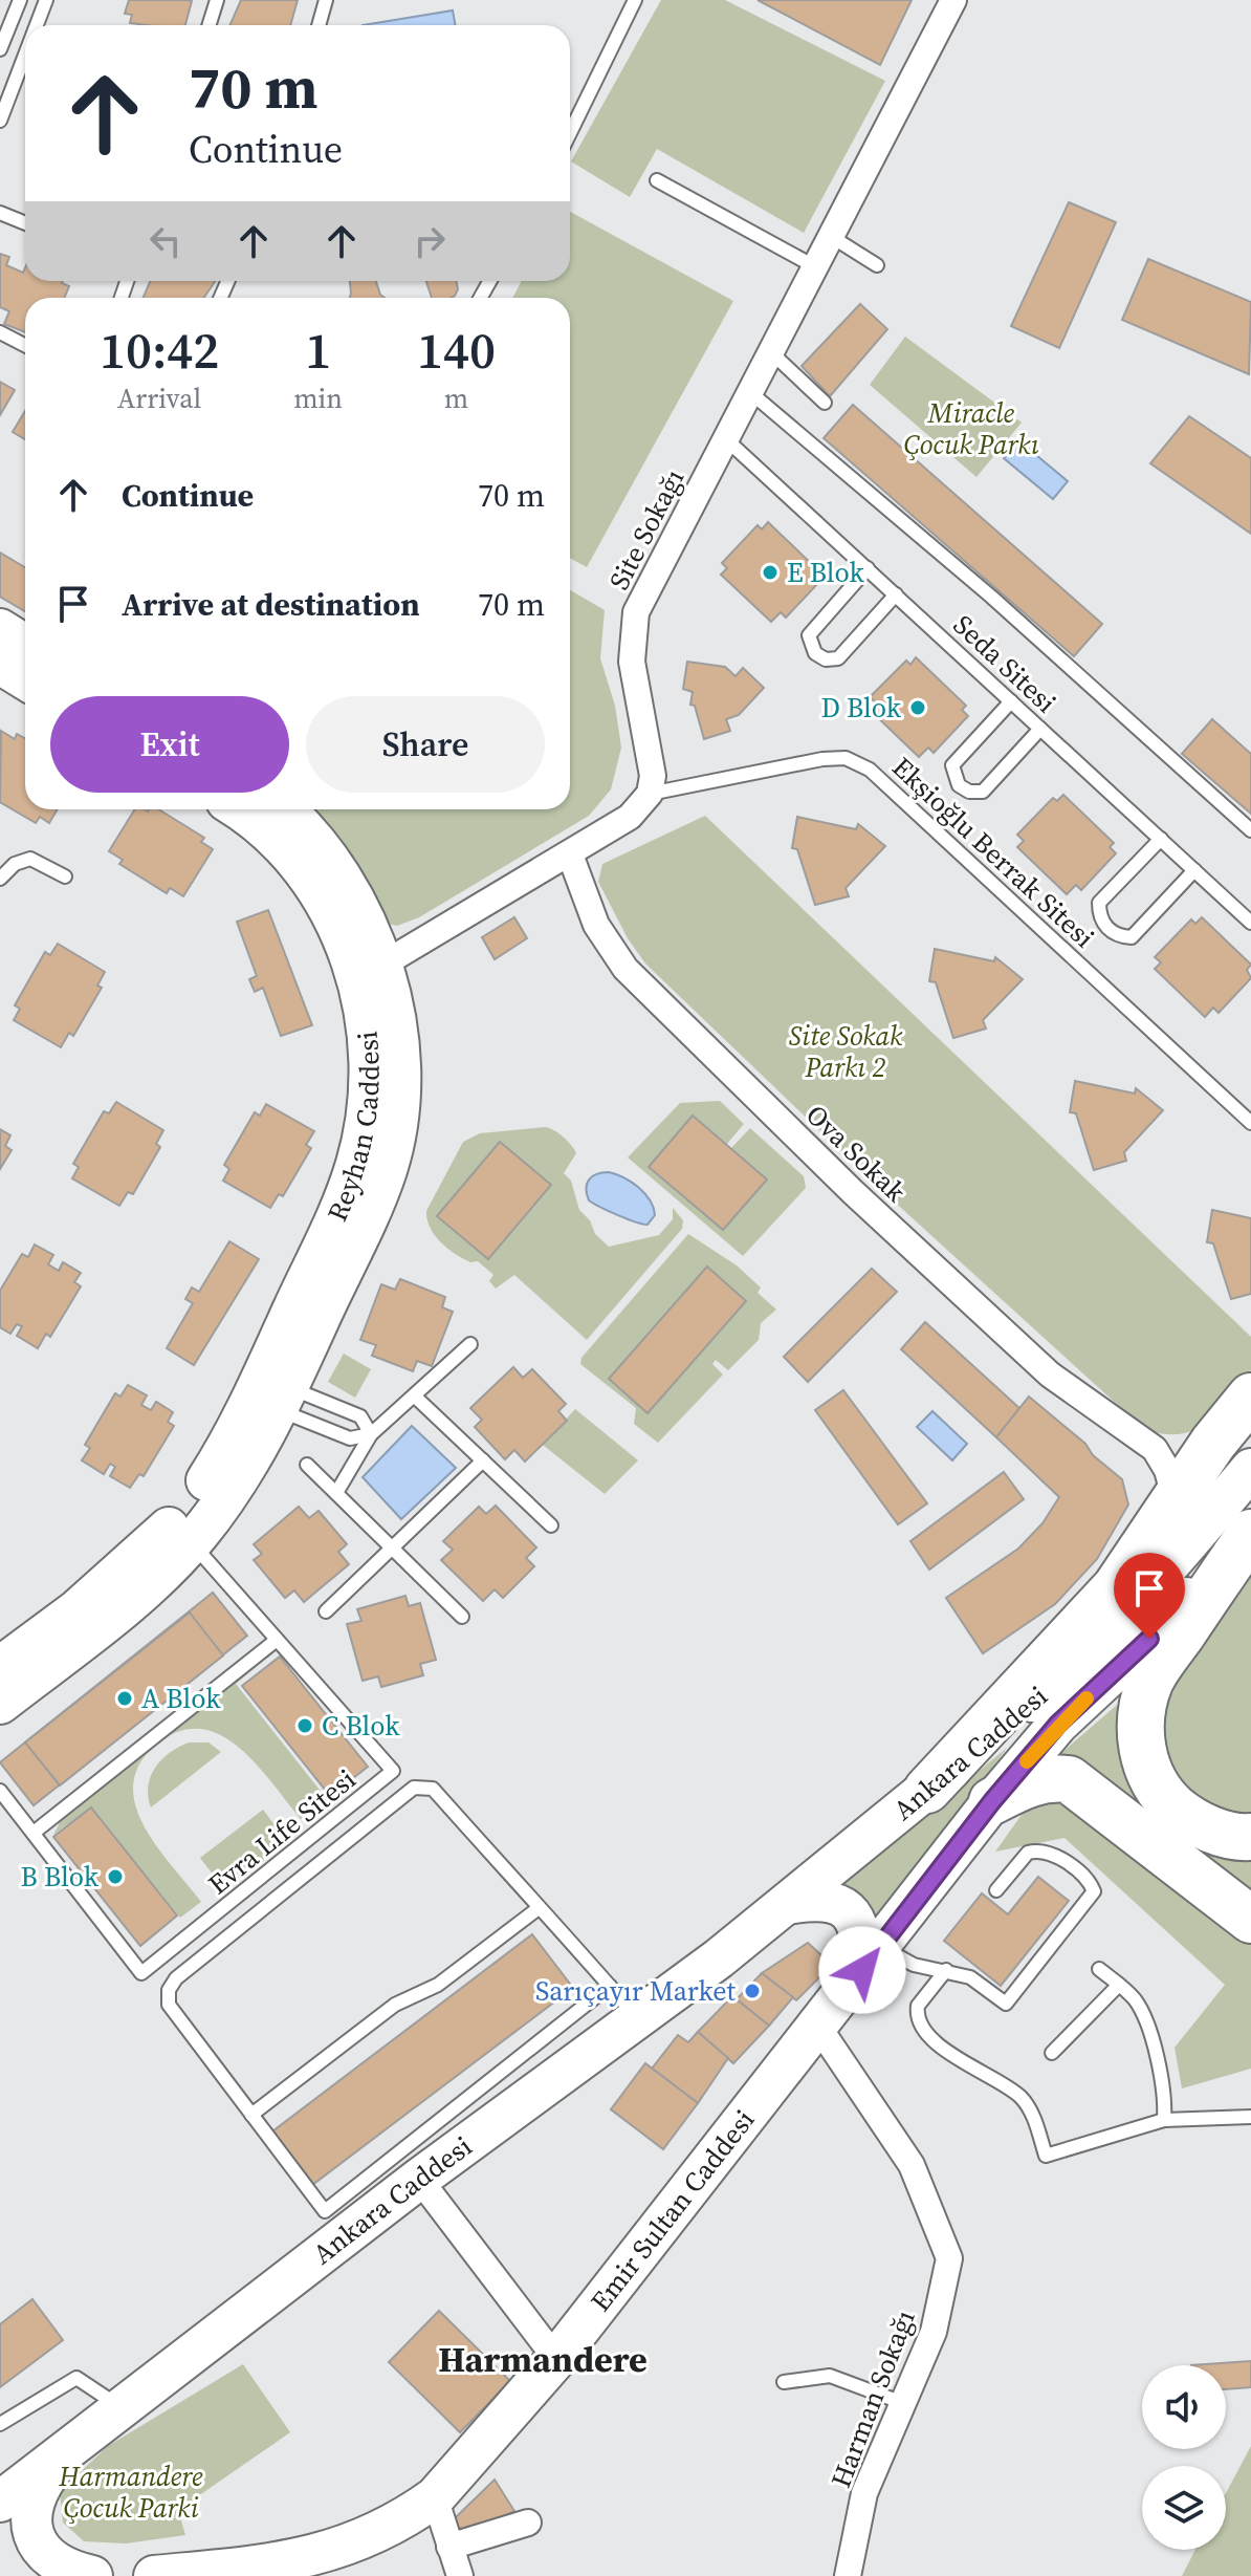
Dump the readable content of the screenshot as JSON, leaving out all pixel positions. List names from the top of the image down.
{
  "streets": {
    "main road": ["Reyhan Caddesi", "Ankara Caddesi", "Emir Sultan Caddesi"],
    "street": ["Site Sokağı", "Ova Sokak", "Harman Sokağı"],
    "lane": ["Seda Sitesi", "Ekşioğlu Berrak Sitesi", "Evra Life Sitesi"]
  },
  "crossings": [
    ["Site Sokağı", "Seda Sitesi"],
    ["Site Sokağı", "Ekşioğlu Berrak Sitesi"],
    ["Reyhan Caddesi", "Evra Life Sitesi"],
    ["Emir Sultan Caddesi", "Harman Sokağı"]
  ],
  "districts": ["Harmandere"],
  "parks": ["Miracle Çocuk Parkı", "Site Sokak Parkı 2", "Harmandere Çocuk Parki"],
  "places": [
    "E Blok",
    "D Blok",
    "A Blok",
    "C Blok",
    "B Blok",
    "Sarıçayır Market"
  ],
  "page": {
    "turn": ["70 m", "Continue"],
    "eta": [
      "10:42",
      "Arrival",
      "1",
      "min",
      "140",
      "m"
    ],
    "list": [
      {
        "name": "Continue",
        "value": "70 m"
      },
      {
        "name": "Arrive at destination",
        "value": "70 m"
      }
    ],
    "buttons": ["Exit", "Share"]
  }
}
